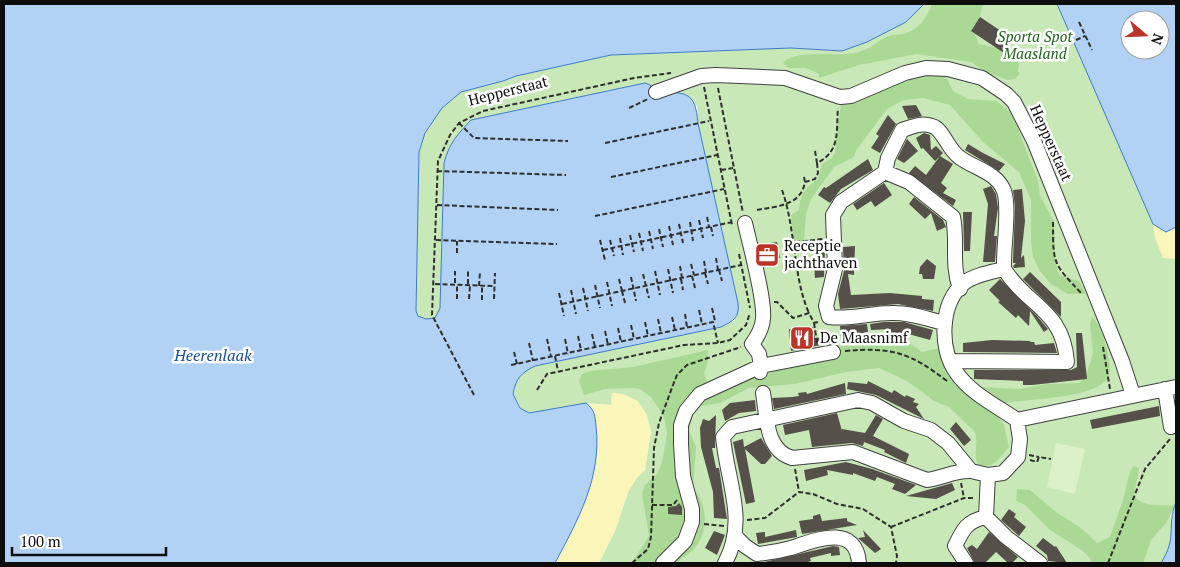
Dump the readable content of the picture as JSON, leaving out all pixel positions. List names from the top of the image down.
{
  "streets": {
    "lane": ["Hepperstaat"]
  },
  "water": ["Heerenlaak"],
  "parks": ["Sporta Spot Maasland"],
  "places": {
    "office": ["Receptie jachthaven"],
    "restaurant": ["De Maasnimf"]
  },
  "scale_bar": "100 m",
  "north": "right"
}
